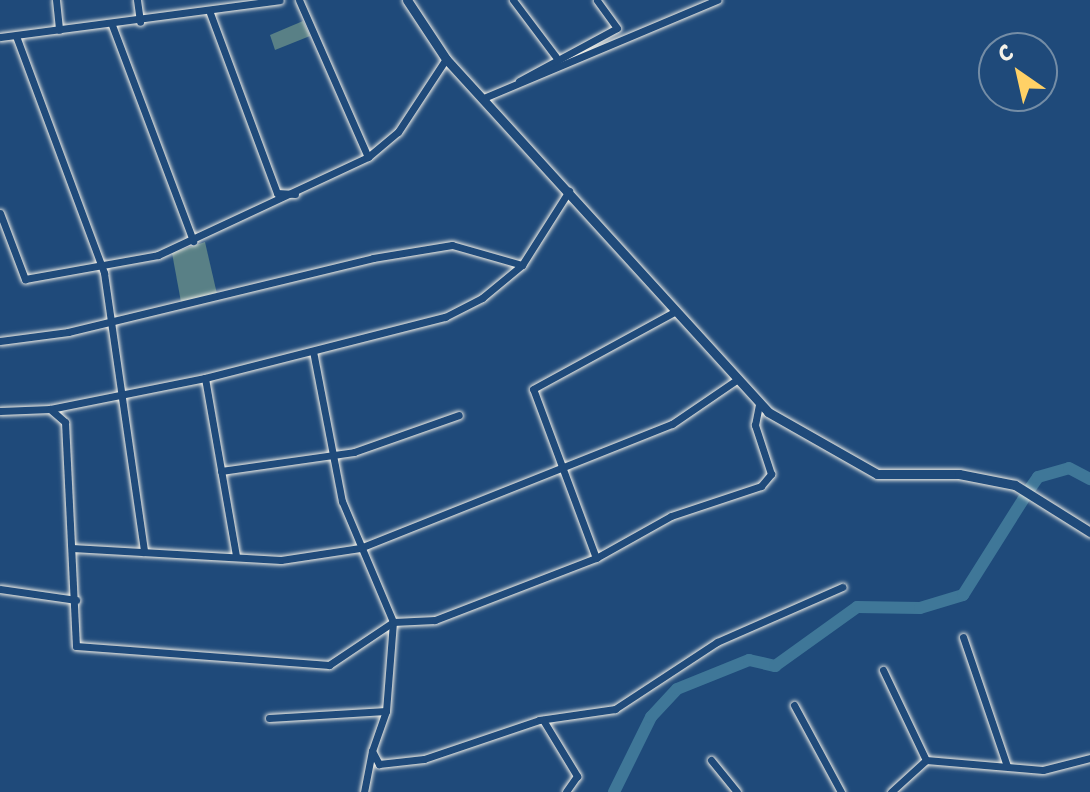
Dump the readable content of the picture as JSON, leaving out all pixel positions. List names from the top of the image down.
{
  "north": "top left"
}
